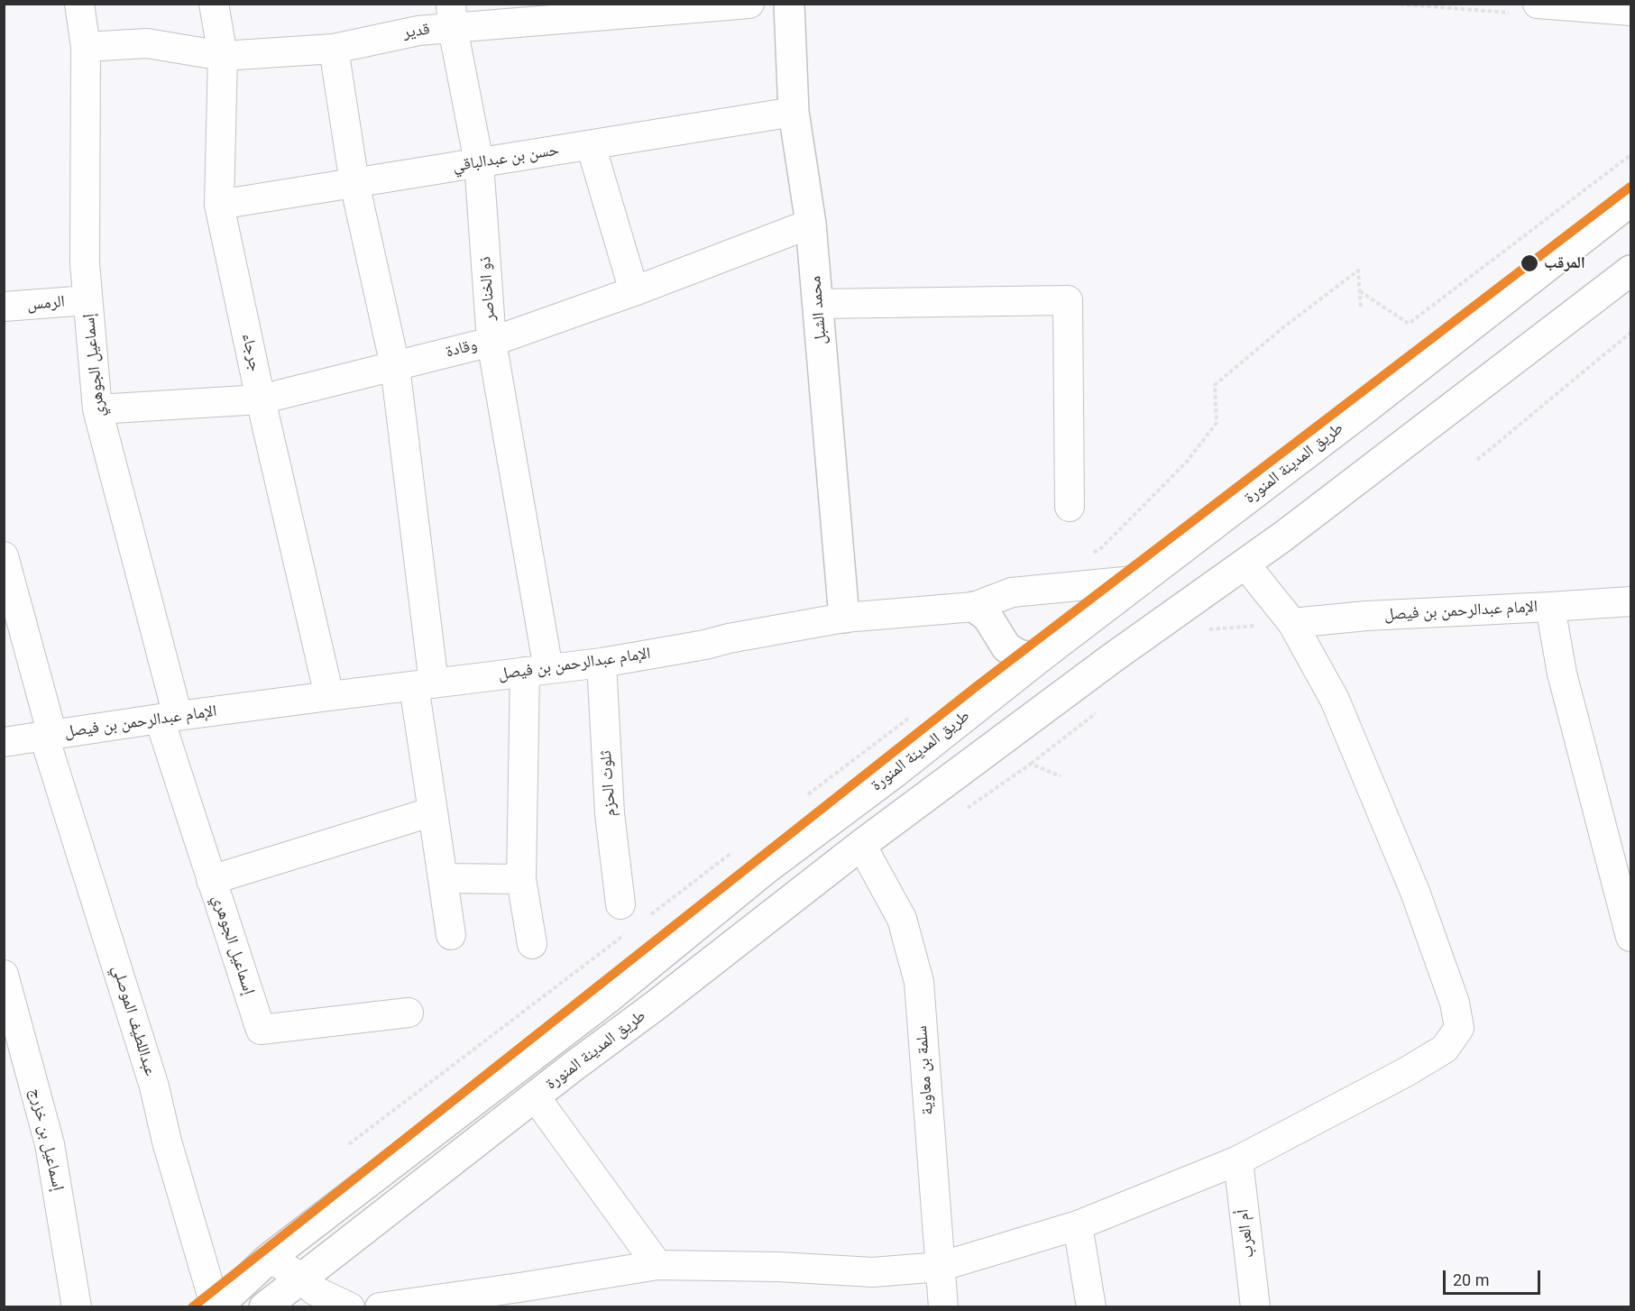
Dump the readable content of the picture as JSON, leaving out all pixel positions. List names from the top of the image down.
{
  "streets": {
    "main road": ["محمد الشبل", "طريق المدينة المنورة"],
    "street": [
      "قدير",
      "حسن بن عبدالباقي",
      "ذو الخناصر",
      "الرمس",
      "وقادة",
      "جرجاء",
      "إسماعيل الجوهري",
      "الإمام عبدالرحمن بن فيصل",
      "ثلوث الحزم",
      "عبداللطيف الموصلي",
      "سلمة بن معاوية",
      "إسماعيل بن خزرج",
      "أم العرب"
    ]
  },
  "crossings": [
    ["قدير", "ذو الخناصر"],
    ["قدير", "جرجاء"],
    ["قدير", "إسماعيل الجوهري"],
    ["حسن بن عبدالباقي", "ذو الخناصر"],
    ["حسن بن عبدالباقي", "محمد الشبل"],
    ["حسن بن عبدالباقي", "جرجاء"],
    ["ذو الخناصر", "وقادة"],
    ["ذو الخناصر", "الإمام عبدالرحمن بن فيصل"],
    ["الرمس", "إسماعيل الجوهري"],
    ["محمد الشبل", "وقادة"],
    ["محمد الشبل", "الإمام عبدالرحمن بن فيصل"],
    ["وقادة", "جرجاء"],
    ["وقادة", "إسماعيل الجوهري"],
    ["جرجاء", "الإمام عبدالرحمن بن فيصل"],
    ["إسماعيل الجوهري", "الإمام عبدالرحمن بن فيصل"],
    ["طريق المدينة المنورة", "الإمام عبدالرحمن بن فيصل"],
    ["طريق المدينة المنورة", "عبداللطيف الموصلي"],
    ["طريق المدينة المنورة", "سلمة بن معاوية"],
    ["الإمام عبدالرحمن بن فيصل", "ثلوث الحزم"],
    ["الإمام عبدالرحمن بن فيصل", "عبداللطيف الموصلي"]
  ],
  "places": ["المرقب"],
  "scale_bar": "20 m"
}
